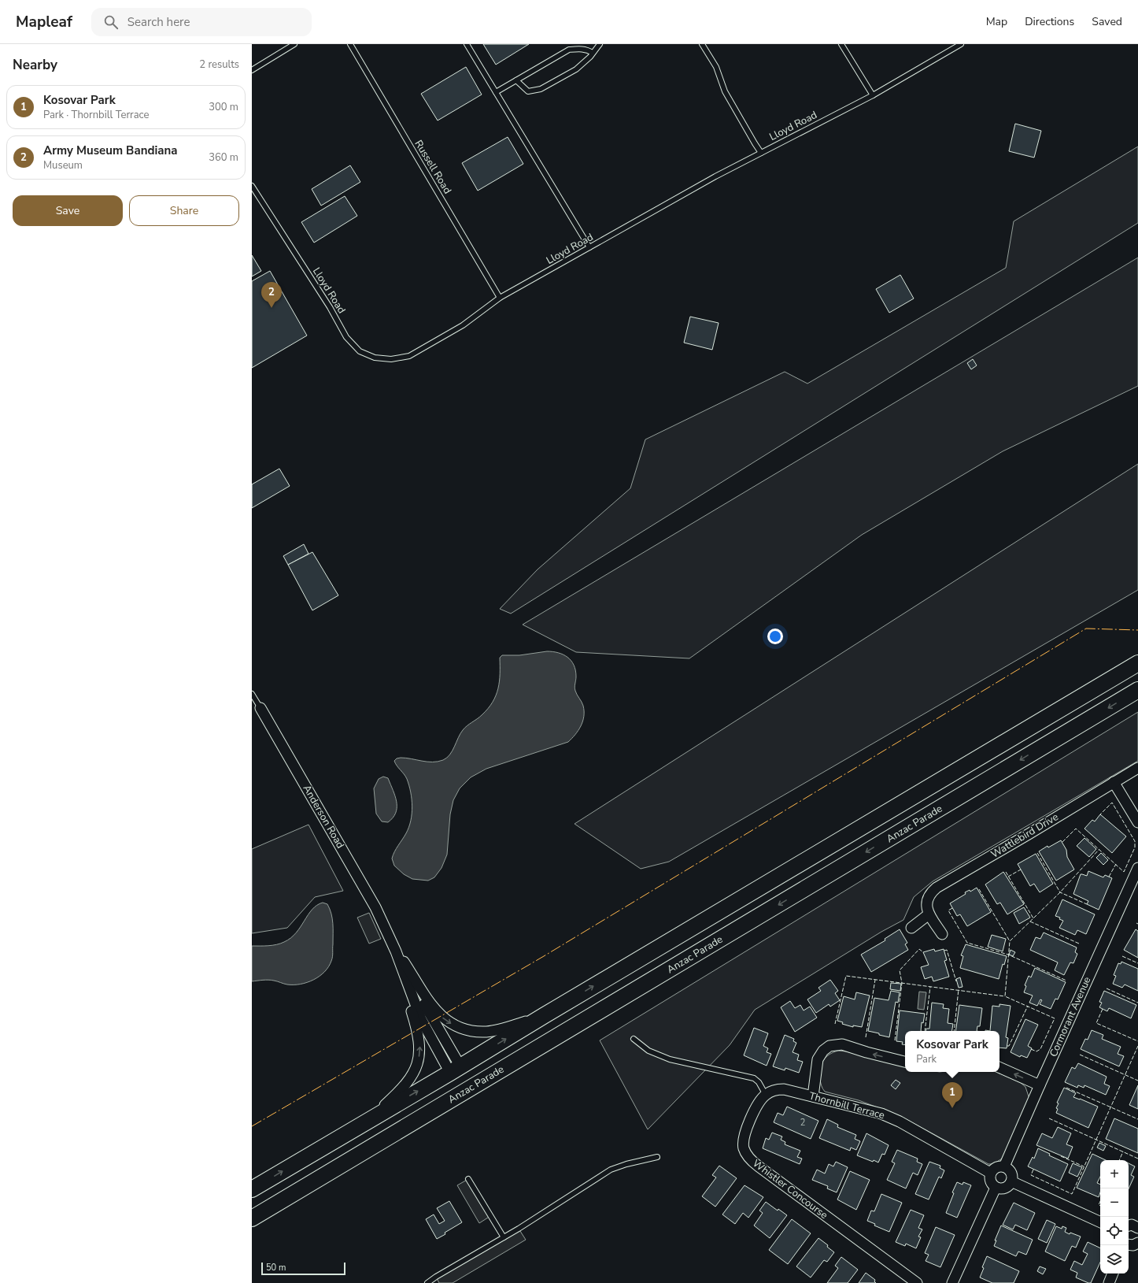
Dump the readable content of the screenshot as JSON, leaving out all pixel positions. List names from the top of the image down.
{
  "streets": {
    "main road": ["Anzac Parade"],
    "street": [
      "Anderson Road",
      "Wattlebird Drive",
      "Cormorant Avenue",
      "Thornbill Terrace",
      "Whistler Concourse"
    ],
    "lane": ["Lloyd Road", "Russell Road"]
  },
  "crossings": [
    ["Lloyd Road", "Russell Road"],
    ["Cormorant Avenue", "Thornbill Terrace"],
    ["Thornbill Terrace", "Whistler Concourse"]
  ],
  "house_numbers": ["2"],
  "scale_bar": "50 m",
  "page": {
    "header": "Mapleaf",
    "search": "Search here",
    "nav": ["Map", "Directions", "Saved"],
    "heading": ["Nearby", "2 results"],
    "list": [
      {
        "mark": "1",
        "name": "Kosovar Park",
        "note": "Park · Thornbill Terrace",
        "value": "300 m"
      },
      {
        "mark": "2",
        "name": "Army Museum Bandiana",
        "note": "Museum",
        "value": "360 m"
      }
    ],
    "buttons": ["Save", "Share"],
    "pins": ["2", "1"],
    "popup": ["Kosovar Park", "Park"],
    "map_buttons": ["+", "−"],
    "scale": "50 m"
  }
}
